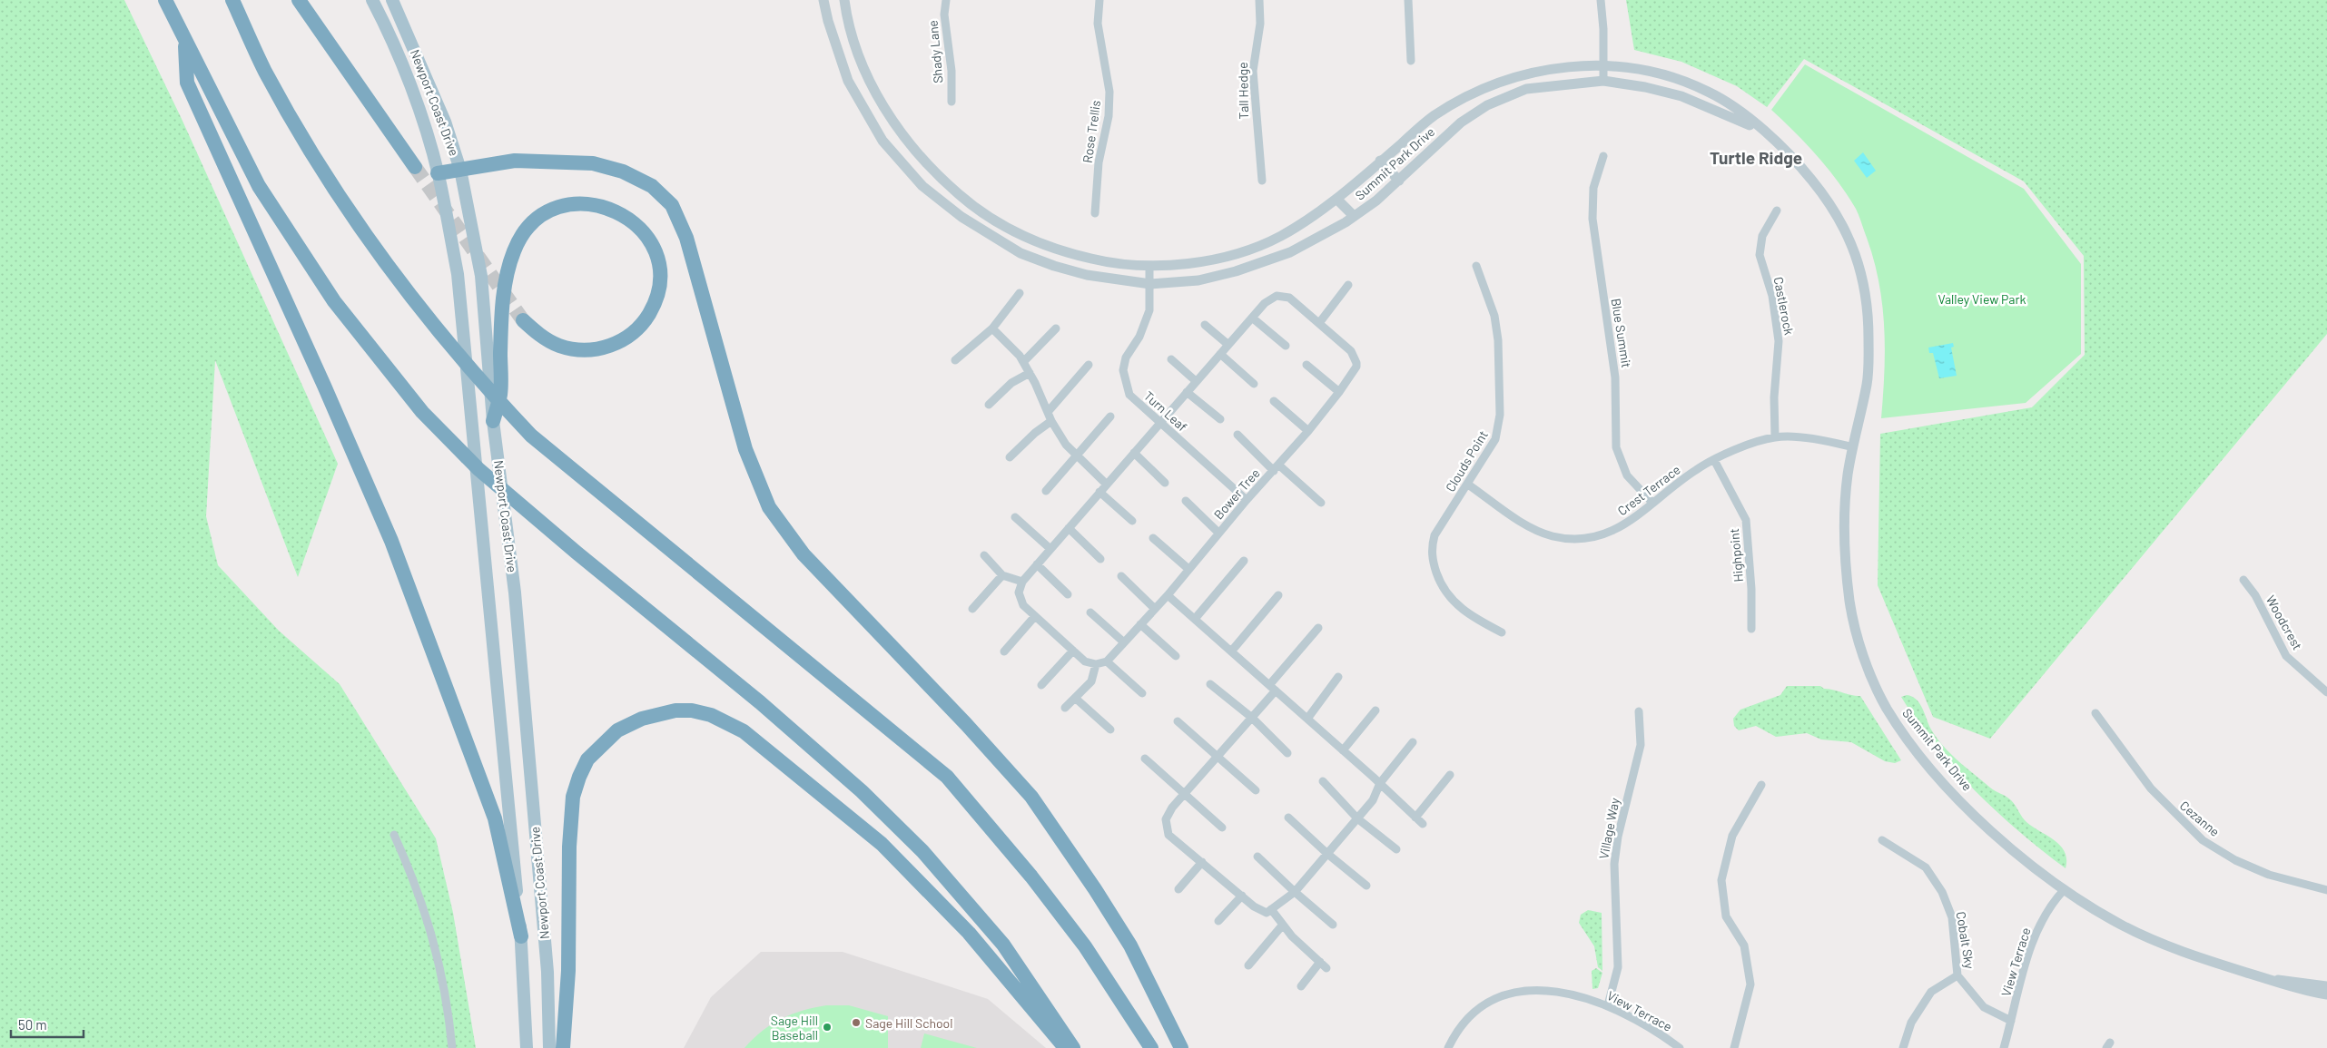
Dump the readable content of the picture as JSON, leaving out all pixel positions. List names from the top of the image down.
{
  "streets": {
    "main road": ["Newport Coast Drive"],
    "street": [
      "Shady Lane",
      "Tall Hedge",
      "Rose Trellis",
      "Summit Park Drive",
      "Castlerock",
      "Blue Summit",
      "Turn Leaf",
      "Clouds Point",
      "Crest Terrace",
      "Bower Tree",
      "Highpoint",
      "Woodcrest",
      "Cezanne",
      "Village Way",
      "Cobalt Sky",
      "View Terrace"
    ]
  },
  "crossings": [
    ["Summit Park Drive", "Turn Leaf"],
    ["Summit Park Drive", "Crest Terrace"],
    ["Summit Park Drive", "View Terrace"],
    ["Castlerock", "Crest Terrace"],
    ["Blue Summit", "Crest Terrace"],
    ["Turn Leaf", "Bower Tree"],
    ["Clouds Point", "Crest Terrace"],
    ["Crest Terrace", "Highpoint"],
    ["Village Way", "View Terrace"],
    ["Cobalt Sky", "View Terrace"]
  ],
  "districts": ["Turtle Ridge"],
  "parks": ["Valley View Park"],
  "places": ["Sage Hill School", "Sage Hill Baseball"],
  "scale_bar": "50 m"
}
